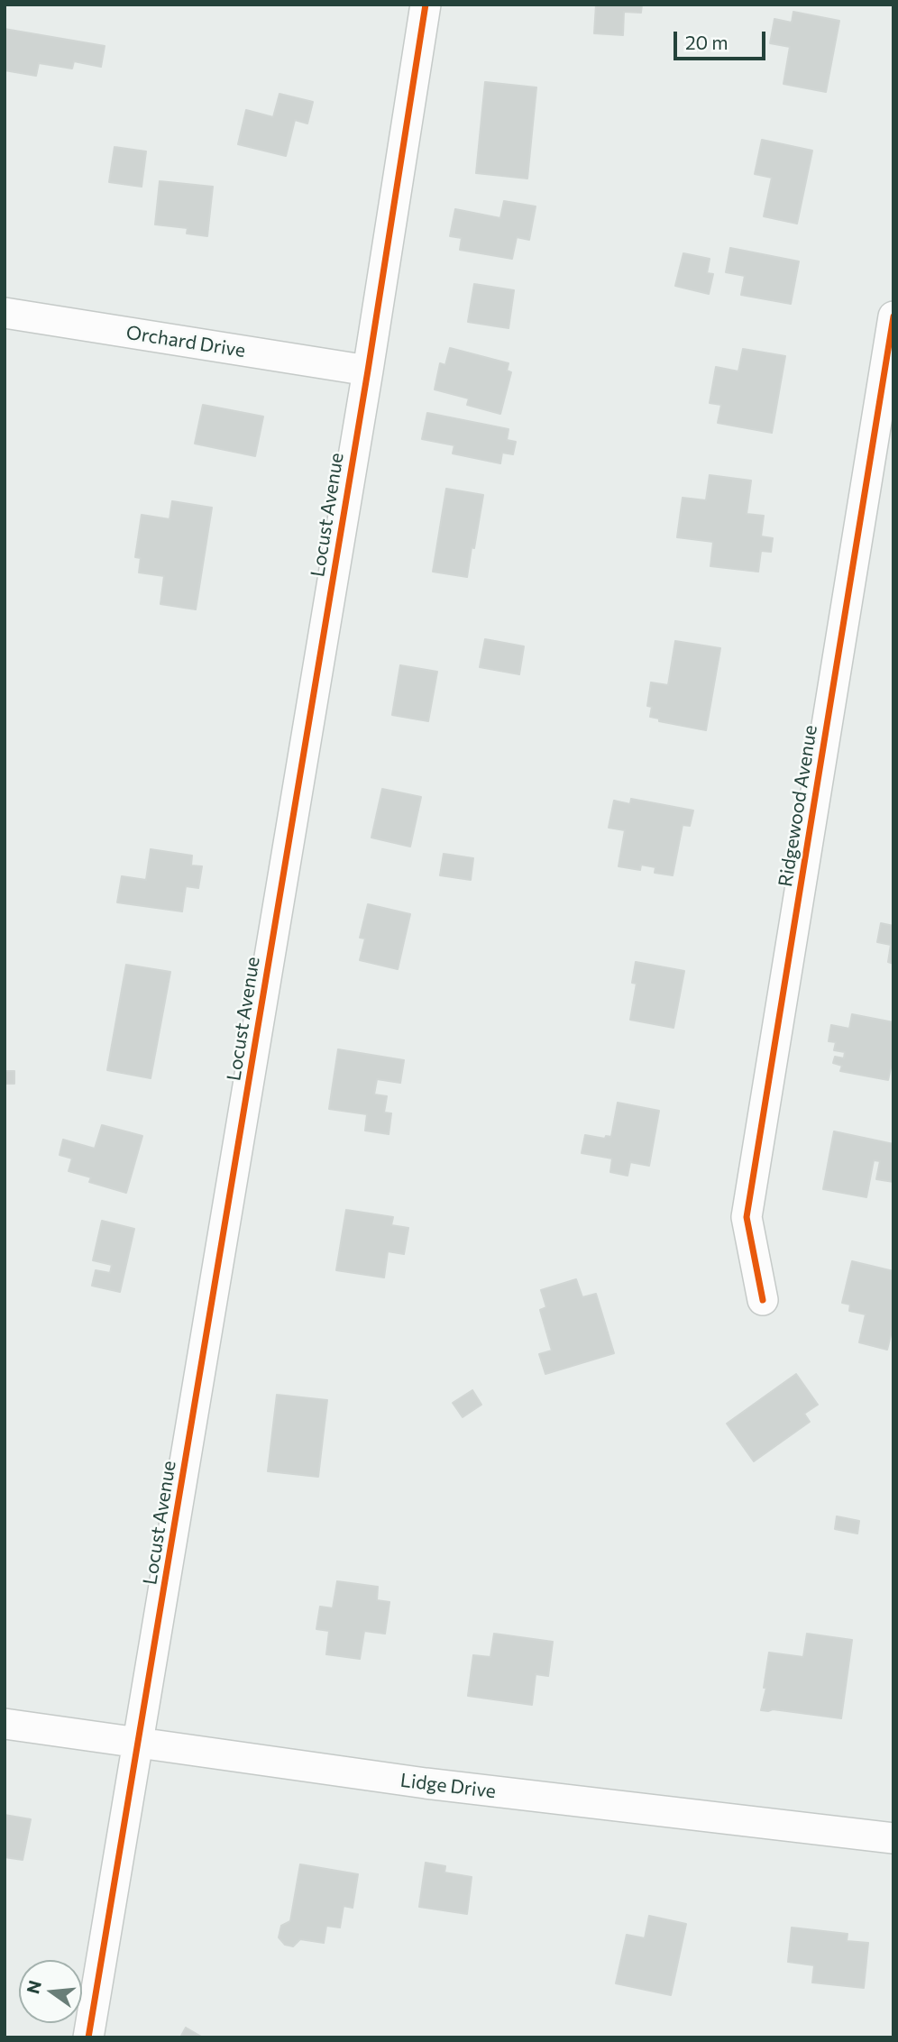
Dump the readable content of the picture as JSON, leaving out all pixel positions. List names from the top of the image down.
{
  "streets": {
    "street": [
      "Orchard Drive",
      "Locust Avenue",
      "Ridgewood Avenue",
      "Lidge Drive"
    ]
  },
  "crossings": [
    ["Orchard Drive", "Locust Avenue"],
    ["Locust Avenue", "Lidge Drive"]
  ],
  "scale_bar": "20 m",
  "north": "left"
}
